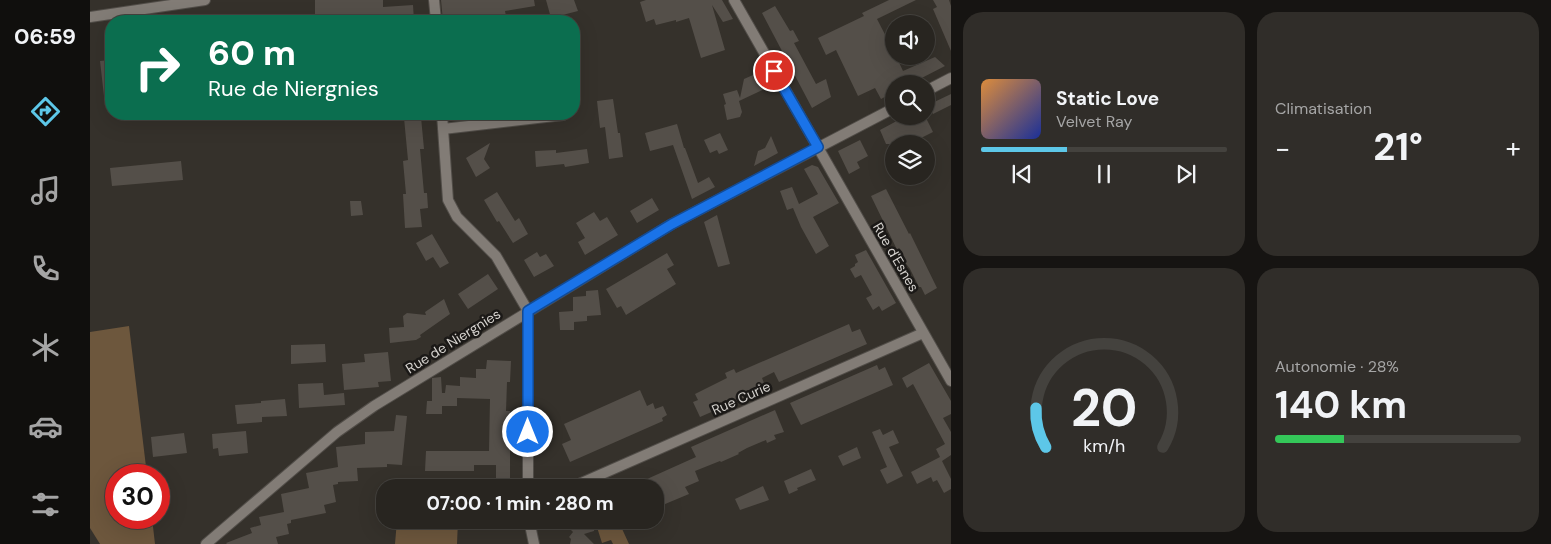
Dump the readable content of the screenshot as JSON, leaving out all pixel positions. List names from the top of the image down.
{
  "streets": {
    "street": ["Rue d'Esnes", "Rue de Niergnies", "Rue Curie"]
  },
  "crossings": [
    ["Rue d'Esnes", "Rue de Niergnies"],
    ["Rue d'Esnes", "Rue Curie"]
  ],
  "page": {
    "tabs": "06:59",
    "tile": [
      "Climatisation",
      ["Autonomie · 28%", "140 km"]
    ],
    "turn": ["60 m", "Rue de Niergnies"],
    "song": ["Static Love", "Velvet Ray"],
    "heat": ["−", "21°", "+"],
    "limit": "30",
    "trip": "07:00 · 1 min · 280 m",
    "gauge": ["20", "km/h"]
  }
}
